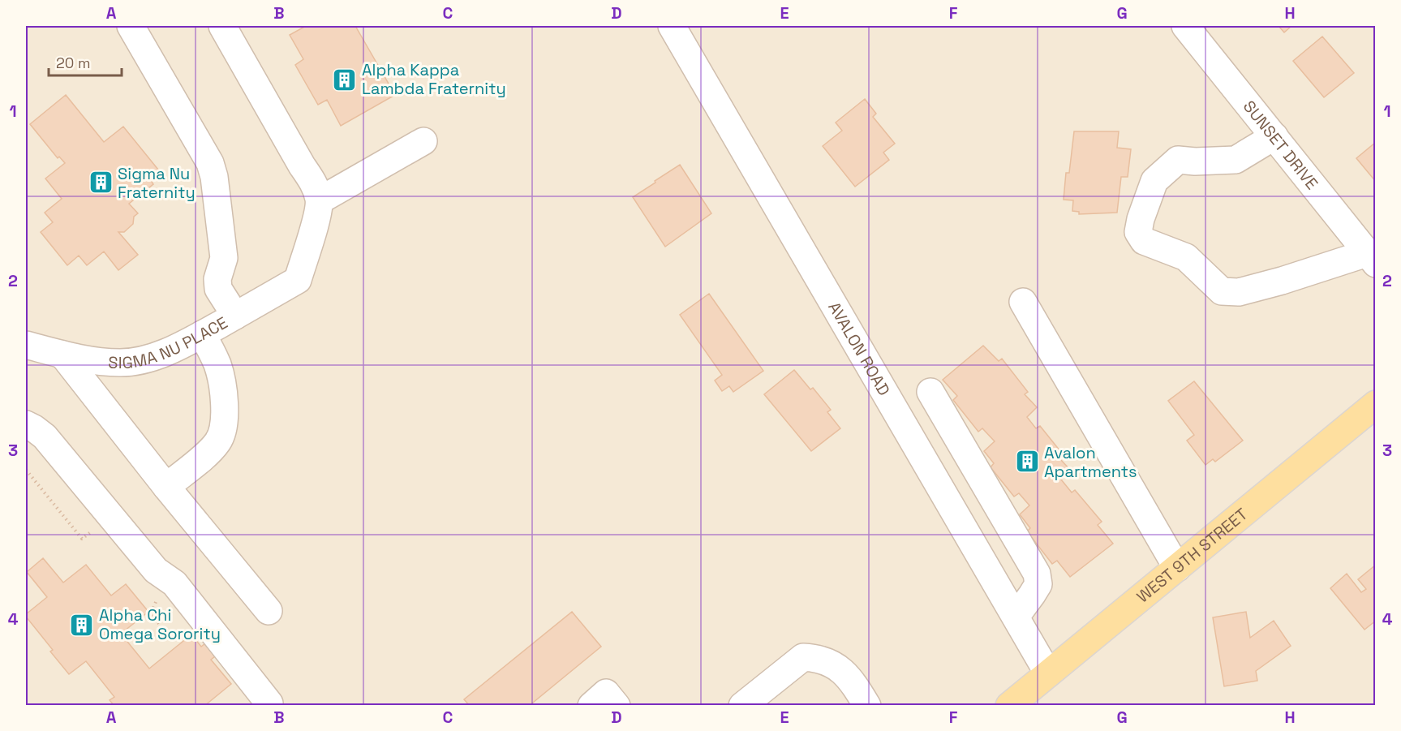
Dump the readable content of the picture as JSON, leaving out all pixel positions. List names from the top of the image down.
{
  "streets": {
    "main road": ["WEST 9TH STREET"],
    "street": ["SUNSET DRIVE", "SIGMA NU PLACE", "AVALON ROAD"]
  },
  "crossings": [
    ["AVALON ROAD", "WEST 9TH STREET"]
  ],
  "places": {
    "building": [
      "Alpha Kappa Lambda Fraternity",
      "Sigma Nu Fraternity",
      "Avalon Apartments",
      "Alpha Chi Omega Sorority"
    ]
  },
  "scale_bar": "20 m",
  "grid": {
    "columns": [
      "A",
      "B",
      "C",
      "D",
      "E",
      "F",
      "G",
      "H"
    ],
    "rows": [
      "1",
      "2",
      "3",
      "4"
    ]
  }
}
